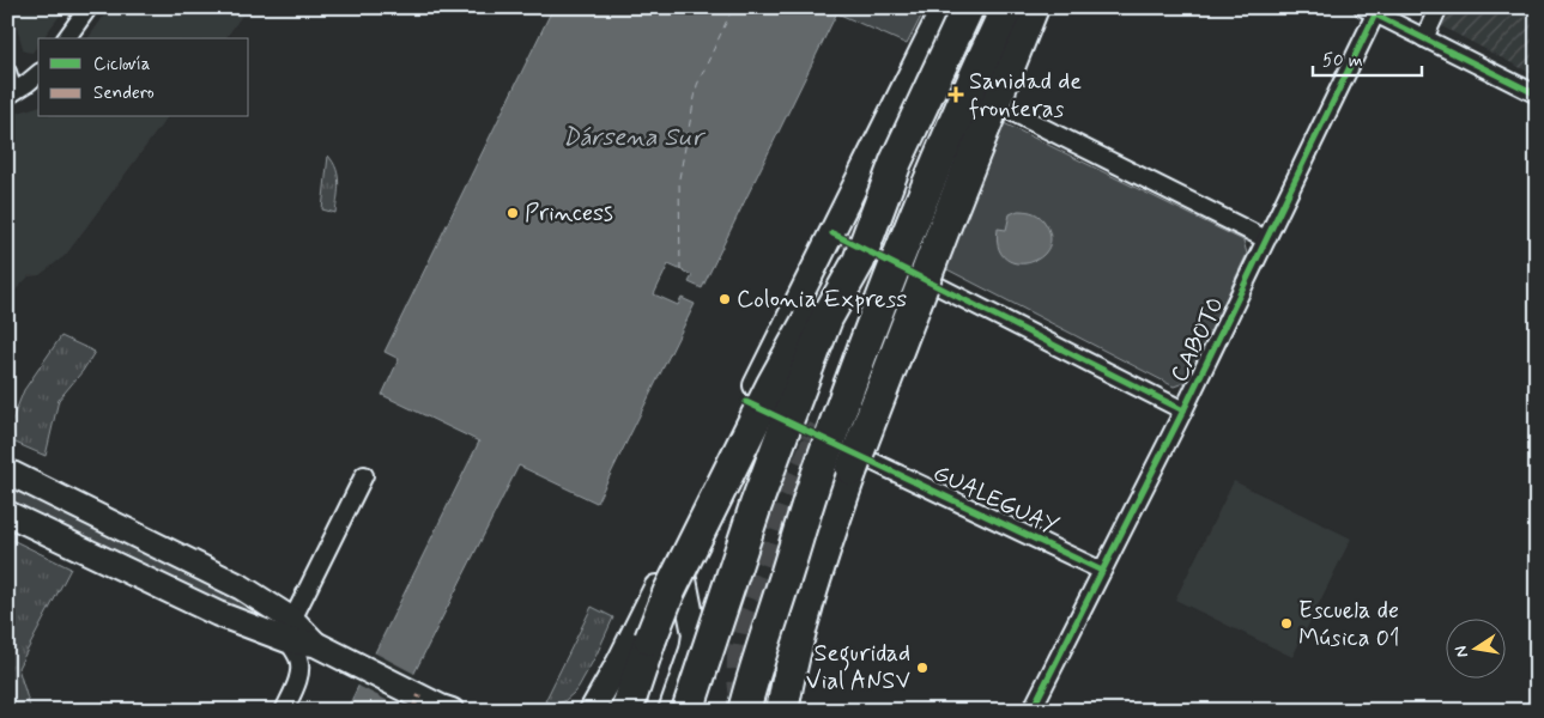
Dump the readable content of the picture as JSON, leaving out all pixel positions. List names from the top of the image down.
{
  "streets": {
    "street": ["CABOTO", "GUALEGUAY"]
  },
  "crossings": [
    ["CABOTO", "GUALEGUAY"]
  ],
  "water": ["Dársena Sur"],
  "places": {
    "health": ["Sanidad de fronteras"],
    "other": [
      "Princess",
      "Colonia Express",
      "Escuela de Música 01",
      "Seguridad Vial ANSV"
    ]
  },
  "legend": ["Ciclovía", "Sendero"],
  "scale_bar": "50 m",
  "north": "left"
}
